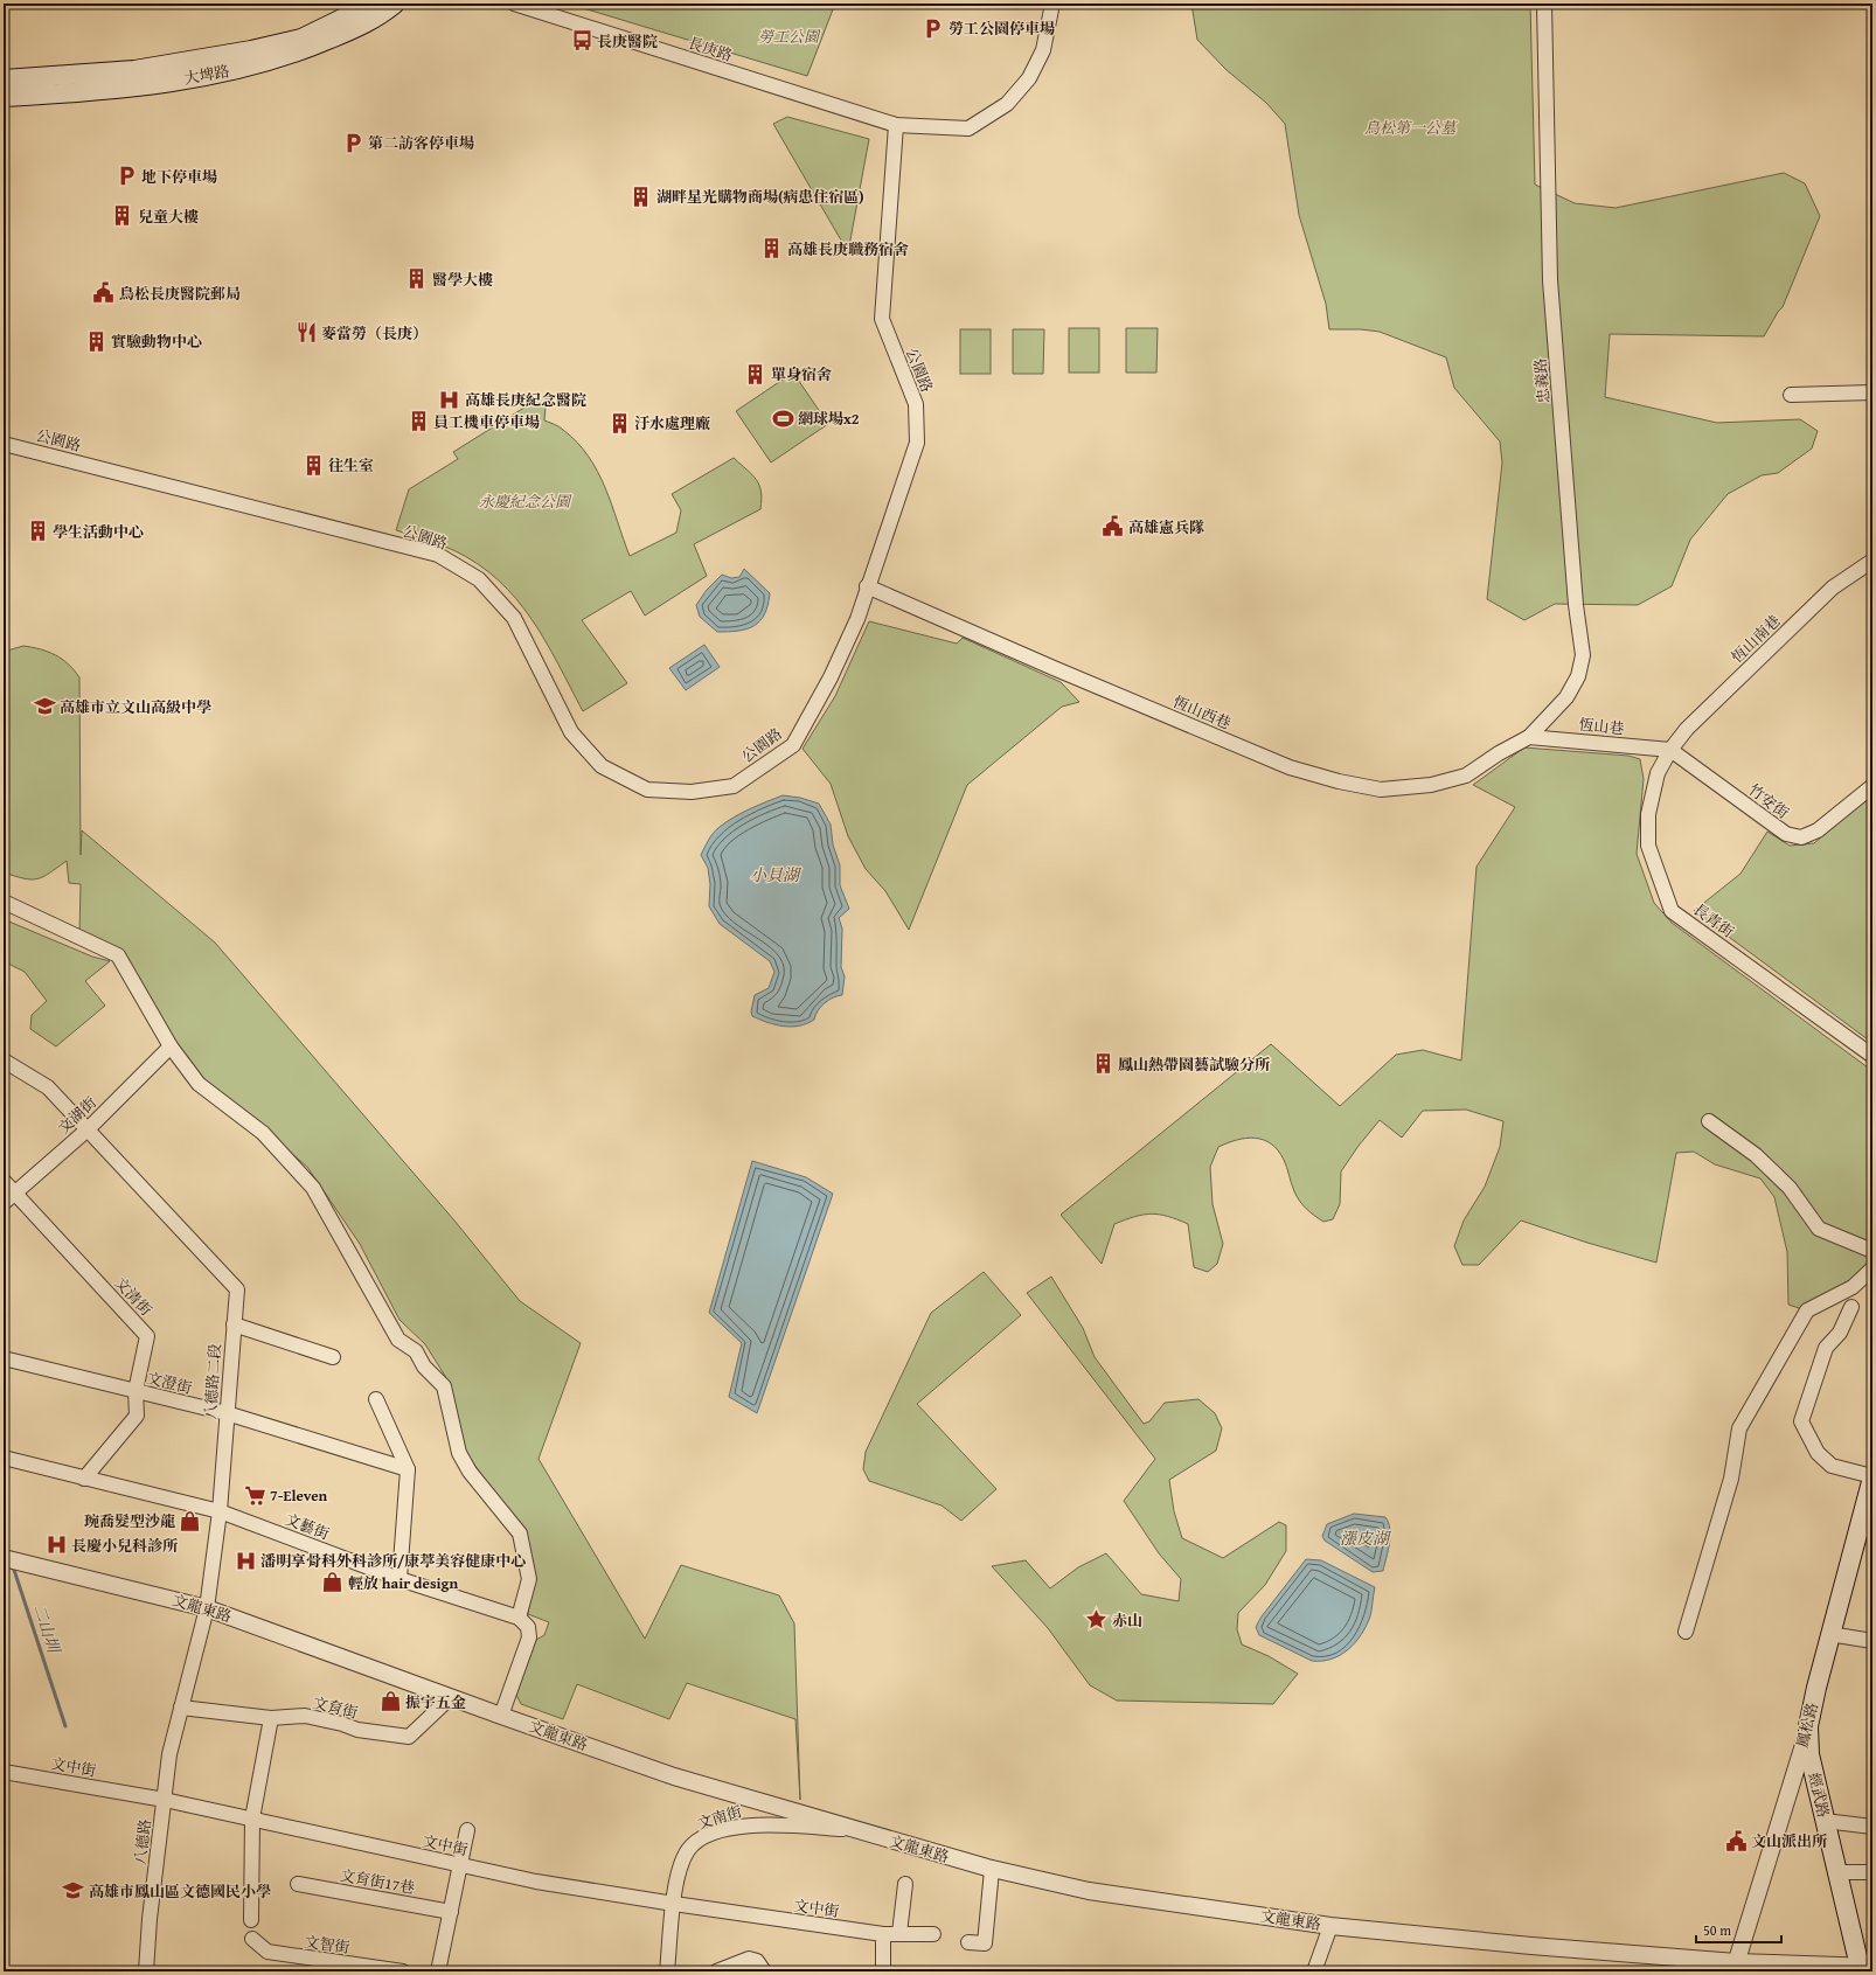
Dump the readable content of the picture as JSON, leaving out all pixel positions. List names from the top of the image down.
{
  "streets": {
    "main road": ["大埤路", "鳳松路", "經武路"],
    "street": [
      "長庚路",
      "公園路",
      "忠義路",
      "恆山南巷",
      "恆山西巷",
      "恆山巷",
      "竹安街",
      "長青街",
      "文湖街",
      "文清街",
      "八德路二段",
      "文澄街",
      "文藝街",
      "文龍東路",
      "文育街",
      "文中街",
      "文南街",
      "八德路",
      "文育街17巷",
      "文智街"
    ]
  },
  "crossings": [
    ["長庚路", "公園路"],
    ["公園路", "恆山西巷"],
    ["忠義路", "恆山西巷"],
    ["忠義路", "恆山巷"],
    ["恆山南巷", "恆山巷"],
    ["恆山南巷", "竹安街"],
    ["恆山南巷", "長青街"],
    ["恆山西巷", "恆山巷"],
    ["恆山巷", "竹安街"],
    ["恆山巷", "長青街"],
    ["竹安街", "長青街"],
    ["文湖街", "文清街"],
    ["文湖街", "八德路二段"],
    ["文清街", "文澄街"],
    ["文清街", "文藝街"],
    ["八德路二段", "文澄街"],
    ["八德路二段", "文藝街"],
    ["八德路二段", "文龍東路"],
    ["八德路二段", "文中街"],
    ["八德路二段", "八德路"],
    ["文龍東路", "文育街"],
    ["文龍東路", "鳳松路"],
    ["文龍東路", "經武路"],
    ["文龍東路", "文南街"],
    ["鳳松路", "經武路"],
    ["文中街", "文南街"],
    ["文中街", "八德路"]
  ],
  "water": ["小貝湖", "漲皮湖", "二山圳"],
  "parks": ["勞工公園", "鳥松第一公墓", "永慶紀念公園"],
  "places": {
    "parking": ["勞工公園停車場", "第二訪客停車場", "地下停車場"],
    "bus stop": ["長庚醫院"],
    "building": [
      "湖畔星光購物商場(病患住宿區)",
      "兒童大樓",
      "高雄長庚職務宿舍",
      "醫學大樓",
      "實驗動物中心",
      "單身宿舍",
      "員工機車停車場",
      "汙水處理廠",
      "往生室",
      "學生活動中心",
      "鳳山熱帶園藝試驗分所"
    ],
    "public building": ["鳥松長庚醫院郵局", "高雄憲兵隊", "文山派出所"],
    "restaurant": ["麥當勞（長庚）"],
    "hospital": ["高雄長庚紀念醫院", "長慶小兒科診所", "潘明享骨科外科診所/康葶美容健康中心"],
    "sports": ["網球場x2"],
    "school or university": ["高雄市立文山高級中學", "高雄市鳳山區文德國民小學"],
    "supermarket": ["7-Eleven"],
    "shop": ["琬喬髮型沙龍", "輕放 hair design", "振宇五金"],
    "place": ["赤山"]
  },
  "scale_bar": "50 m"
}
